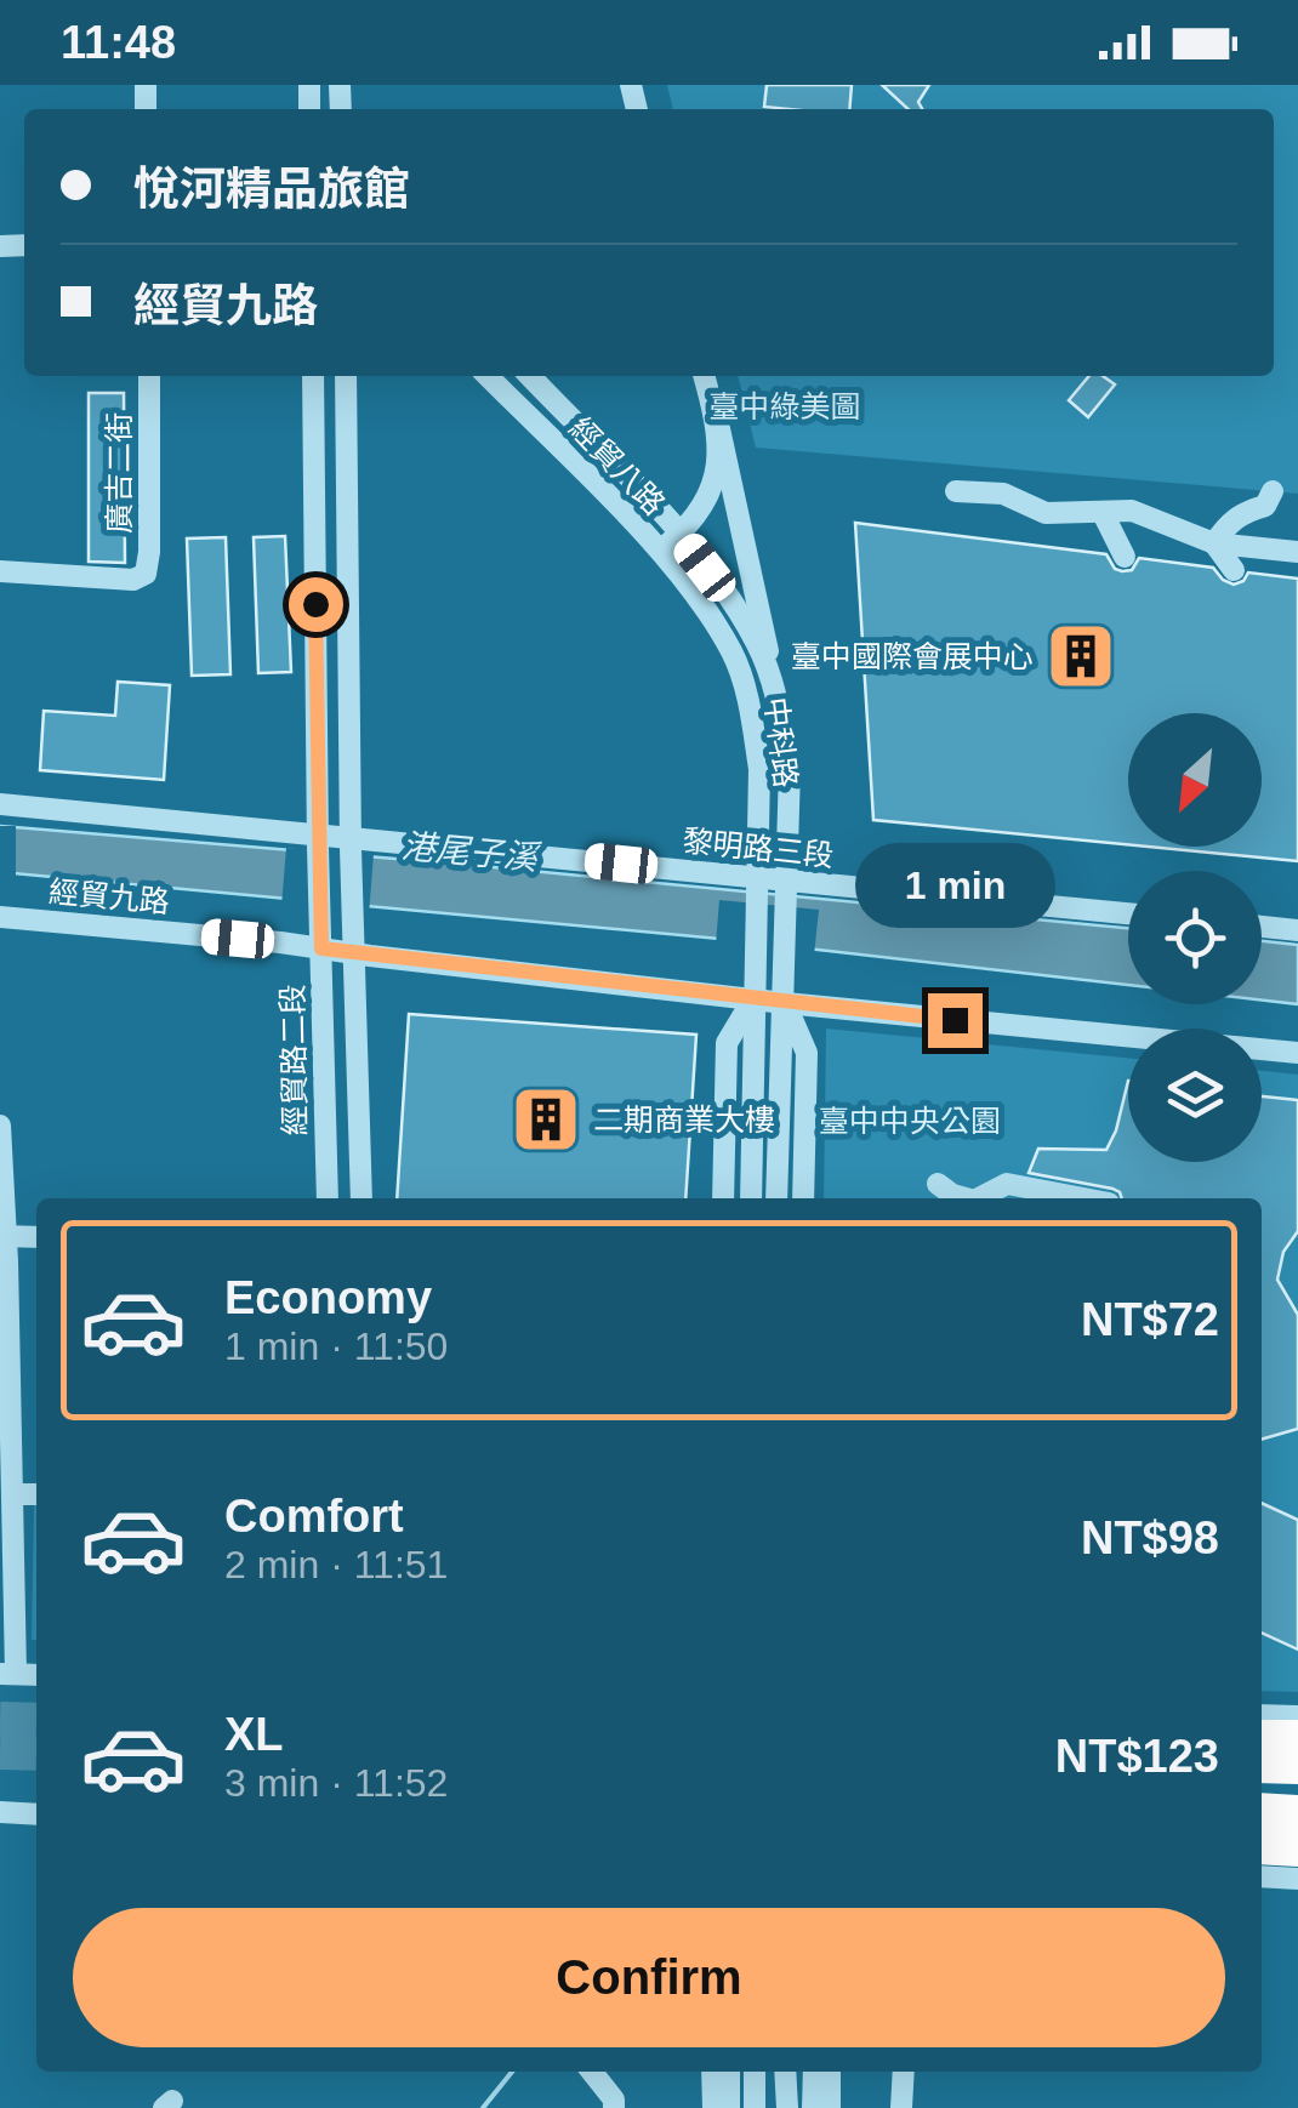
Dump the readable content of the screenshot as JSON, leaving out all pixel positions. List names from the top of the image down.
{
  "streets": {
    "street": [
      "經貿八路",
      "廣吉二街",
      "中科路",
      "黎明路三段",
      "經貿九路",
      "經貿路二段"
    ]
  },
  "crossings": [
    ["經貿八路", "中科路"],
    ["中科路", "黎明路三段"],
    ["中科路", "經貿九路"],
    ["黎明路三段", "經貿路二段"],
    ["經貿九路", "經貿路二段"]
  ],
  "water": ["港尾子溪"],
  "parks": ["臺中綠美圖", "臺中中央公園"],
  "places": {
    "building": ["臺中國際會展中心", "二期商業大樓"]
  },
  "north": "bottom left",
  "page": {
    "status": "11:48",
    "banner": ["悅河精品旅館", "經貿九路"],
    "bubble": "1 min",
    "list": [
      {
        "name": "Economy",
        "note": "1 min · 11:50",
        "value": "NT$72"
      },
      {
        "name": "Comfort",
        "note": "2 min · 11:51",
        "value": "NT$98"
      },
      {
        "name": "XL",
        "note": "3 min · 11:52",
        "value": "NT$123"
      }
    ],
    "buttons": "Confirm"
  }
}
